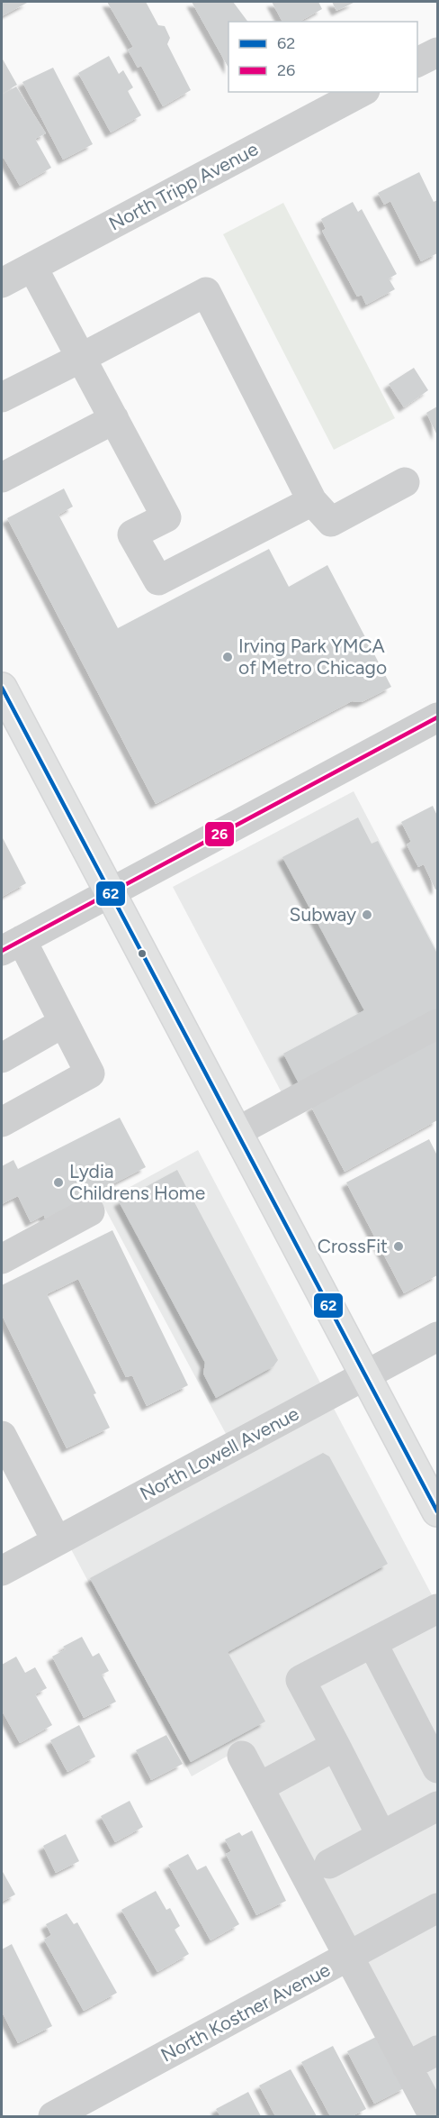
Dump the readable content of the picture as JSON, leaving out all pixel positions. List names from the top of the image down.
{
  "streets": {
    "street": ["North Tripp Avenue", "North Lowell Avenue", "North Kostner Avenue"]
  },
  "places": [
    "Irving Park YMCA of Metro Chicago",
    "Subway",
    "Lydia Childrens Home",
    "CrossFit"
  ],
  "lines": ["transit line 62", "transit line 26"],
  "legend": ["62", "26"]
}
